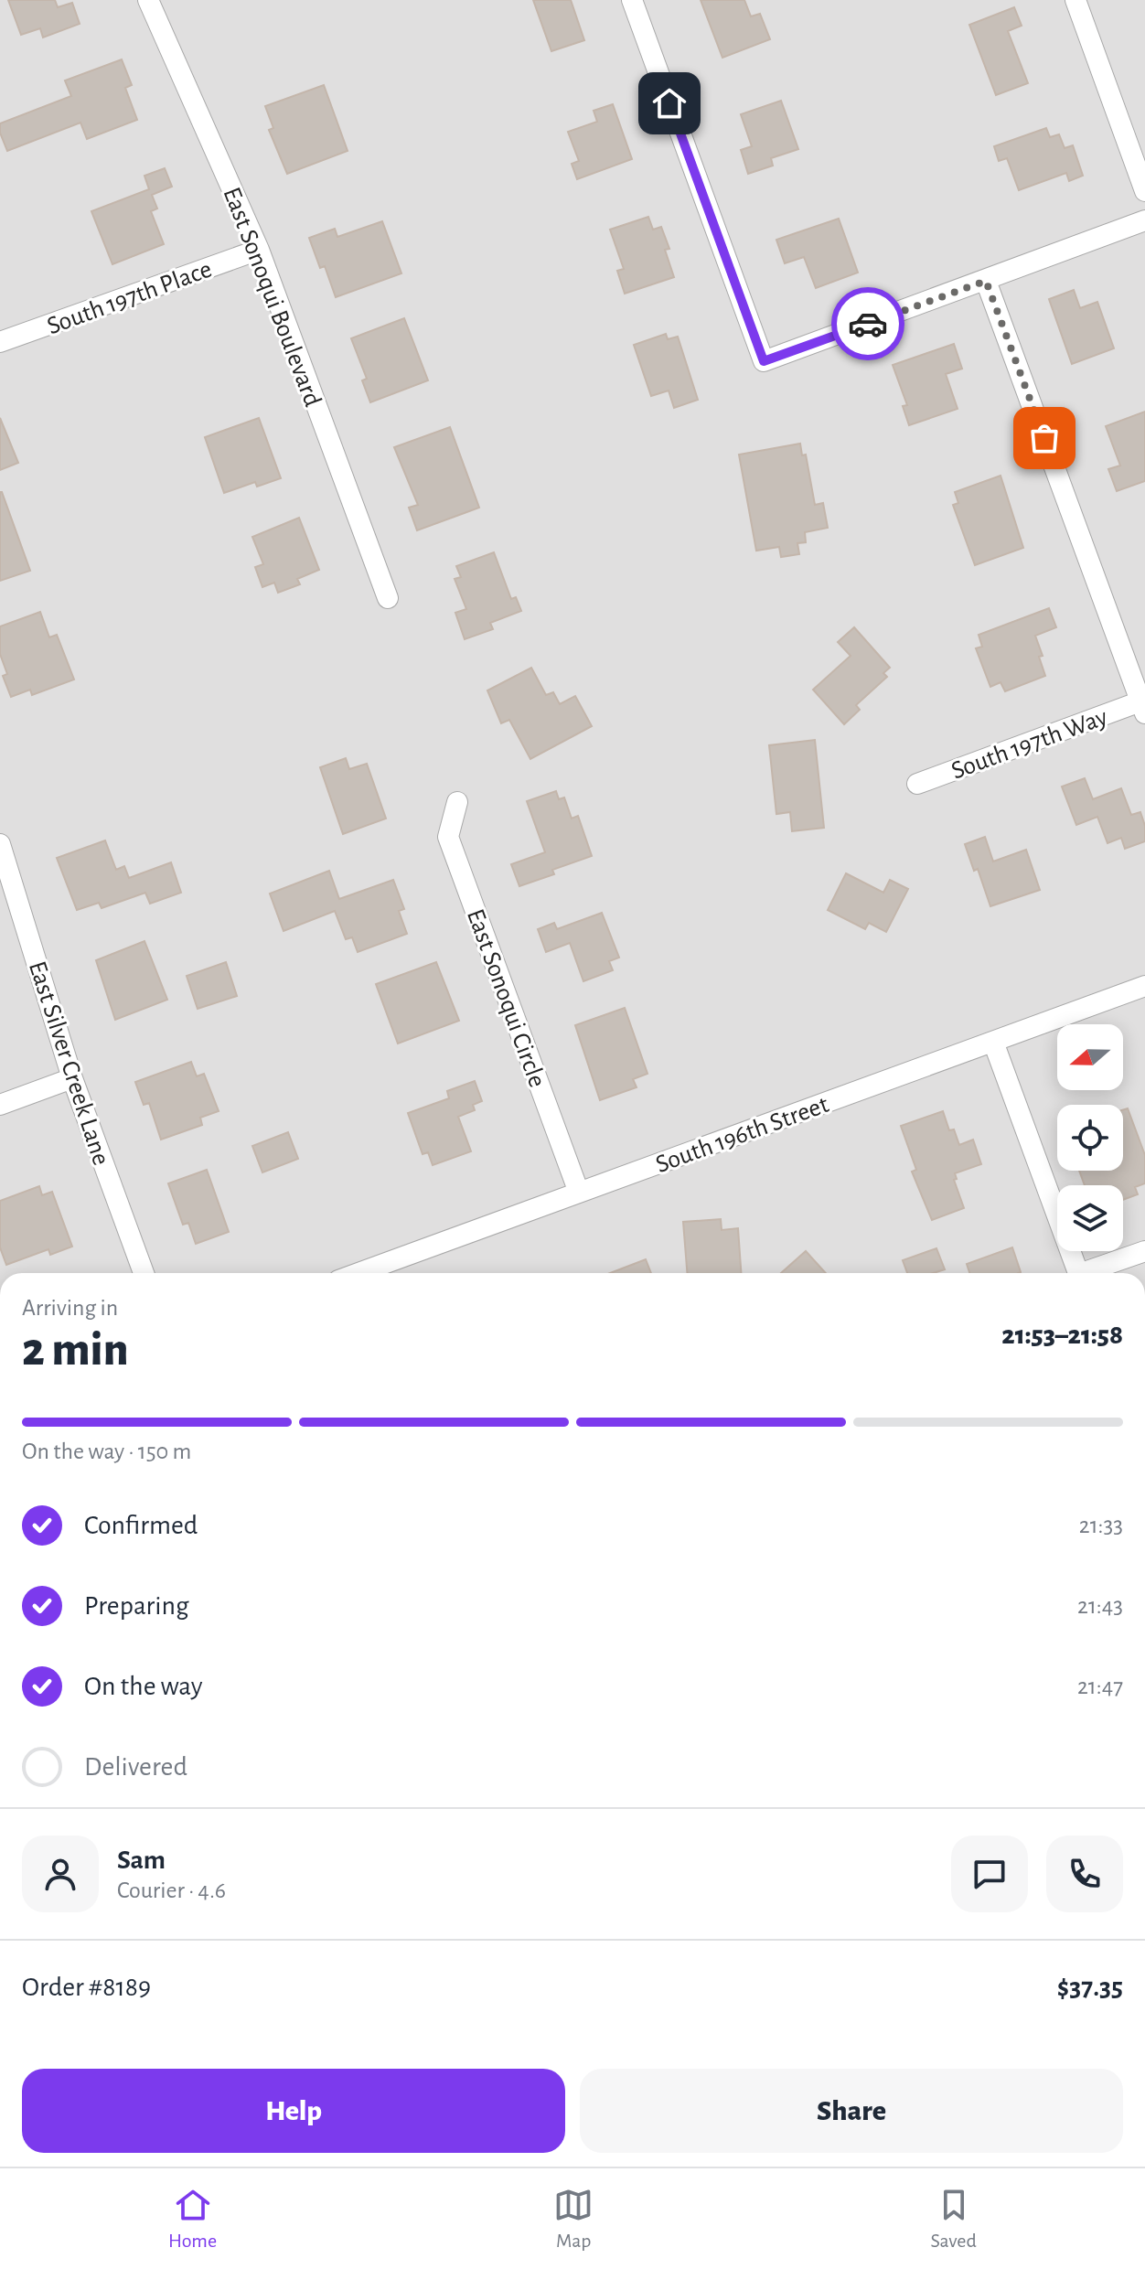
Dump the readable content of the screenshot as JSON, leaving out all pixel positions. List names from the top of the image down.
{
  "streets": {
    "street": [
      "South 197th Place",
      "East Sonoqui Boulevard",
      "South 197th Way",
      "East Sonoqui Circle",
      "East Silver Creek Lane",
      "South 196th Street"
    ]
  },
  "crossings": [
    ["South 197th Place", "East Sonoqui Boulevard"],
    ["East Sonoqui Circle", "South 196th Street"]
  ],
  "north": "left",
  "page": {
    "heading": ["2 min", "Arriving in", "21:53–21:58"],
    "panel": [
      "Sam",
      "Courier · 4.6",
      "Order #8189",
      "$37.35"
    ],
    "bar": "On the way · 150 m",
    "list": [
      ["Confirmed", "21:33"],
      ["Preparing", "21:43"],
      ["On the way", "21:47"],
      "Delivered"
    ],
    "buttons": ["Help", "Share"],
    "tabs": ["Home", "Map", "Saved"]
  }
}
